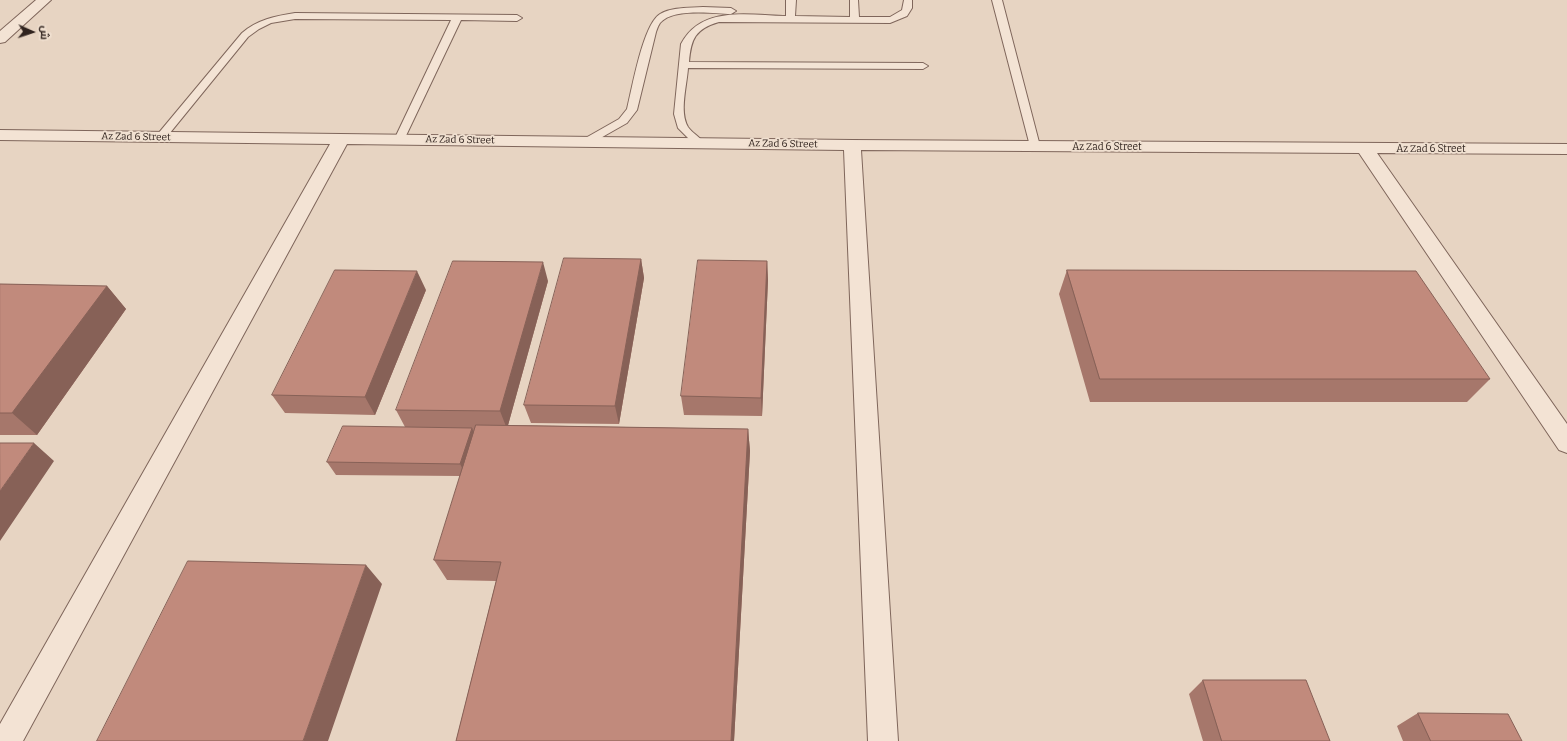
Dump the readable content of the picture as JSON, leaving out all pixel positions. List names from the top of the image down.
{
  "streets": {
    "street": ["Az Zad 6 Street"]
  },
  "north": "right"
}
